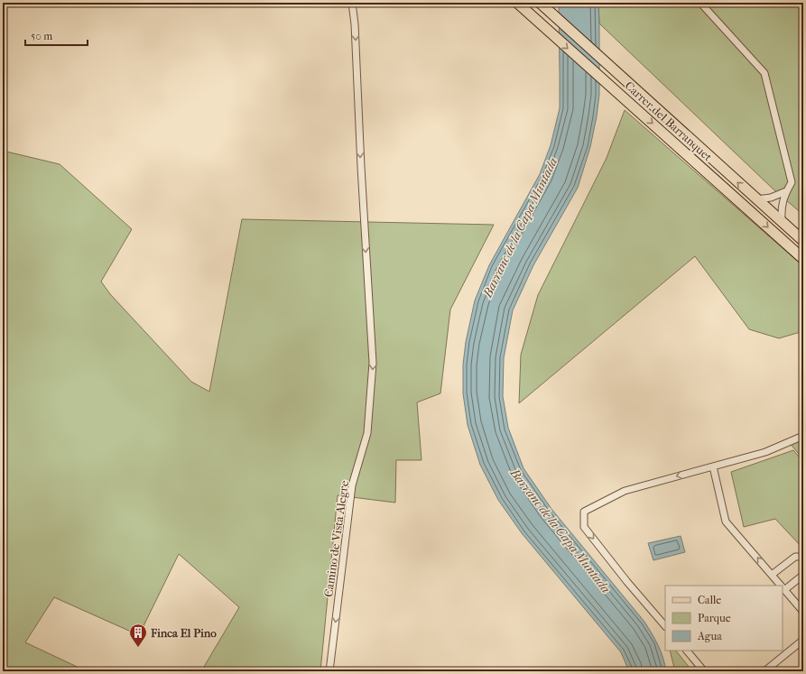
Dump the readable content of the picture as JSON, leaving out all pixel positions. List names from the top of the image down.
{
  "streets": {
    "main road": ["Carrer del Barranquet"],
    "street": ["Camino de Vista Alegre"]
  },
  "one_way": ["Camino de Vista Alegre"],
  "water": ["Barranc de la Capa Muntada"],
  "places": {
    "building": ["Finca El Pino"]
  },
  "legend": ["Calle", "Parque", "Agua"],
  "scale_bar": "50 m"
}
